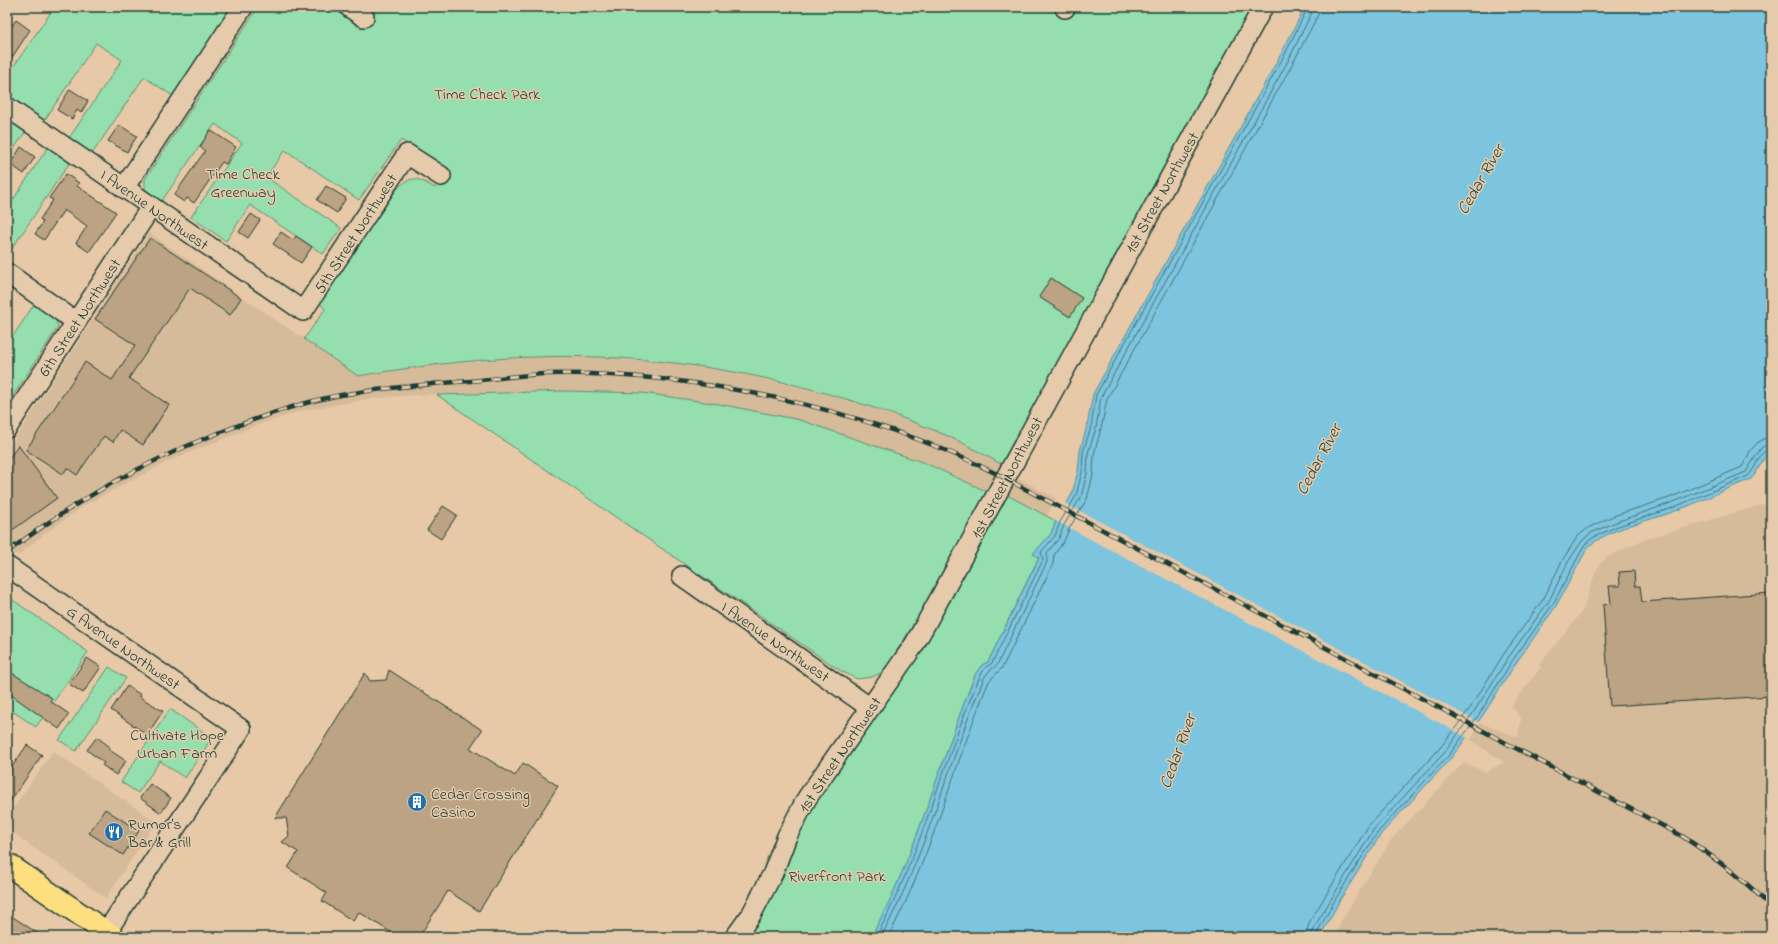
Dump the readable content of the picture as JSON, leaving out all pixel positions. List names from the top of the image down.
{
  "streets": {
    "street": [
      "1st Street Northwest",
      "I Avenue Northwest",
      "5th Street Northwest",
      "6th Street Northwest",
      "G Avenue Northwest"
    ]
  },
  "crossings": [
    ["1st Street Northwest", "I Avenue Northwest"],
    ["I Avenue Northwest", "5th Street Northwest"],
    ["I Avenue Northwest", "6th Street Northwest"]
  ],
  "water": ["Cedar River"],
  "parks": [
    "Time Check Park",
    "Time Check Greenway",
    "Cultivate Hope Urban Farm",
    "Riverfront Park"
  ],
  "places": {
    "building": ["Cedar Crossing Casino"],
    "restaurant": ["Rumor's Bar & Grill"]
  }
}
